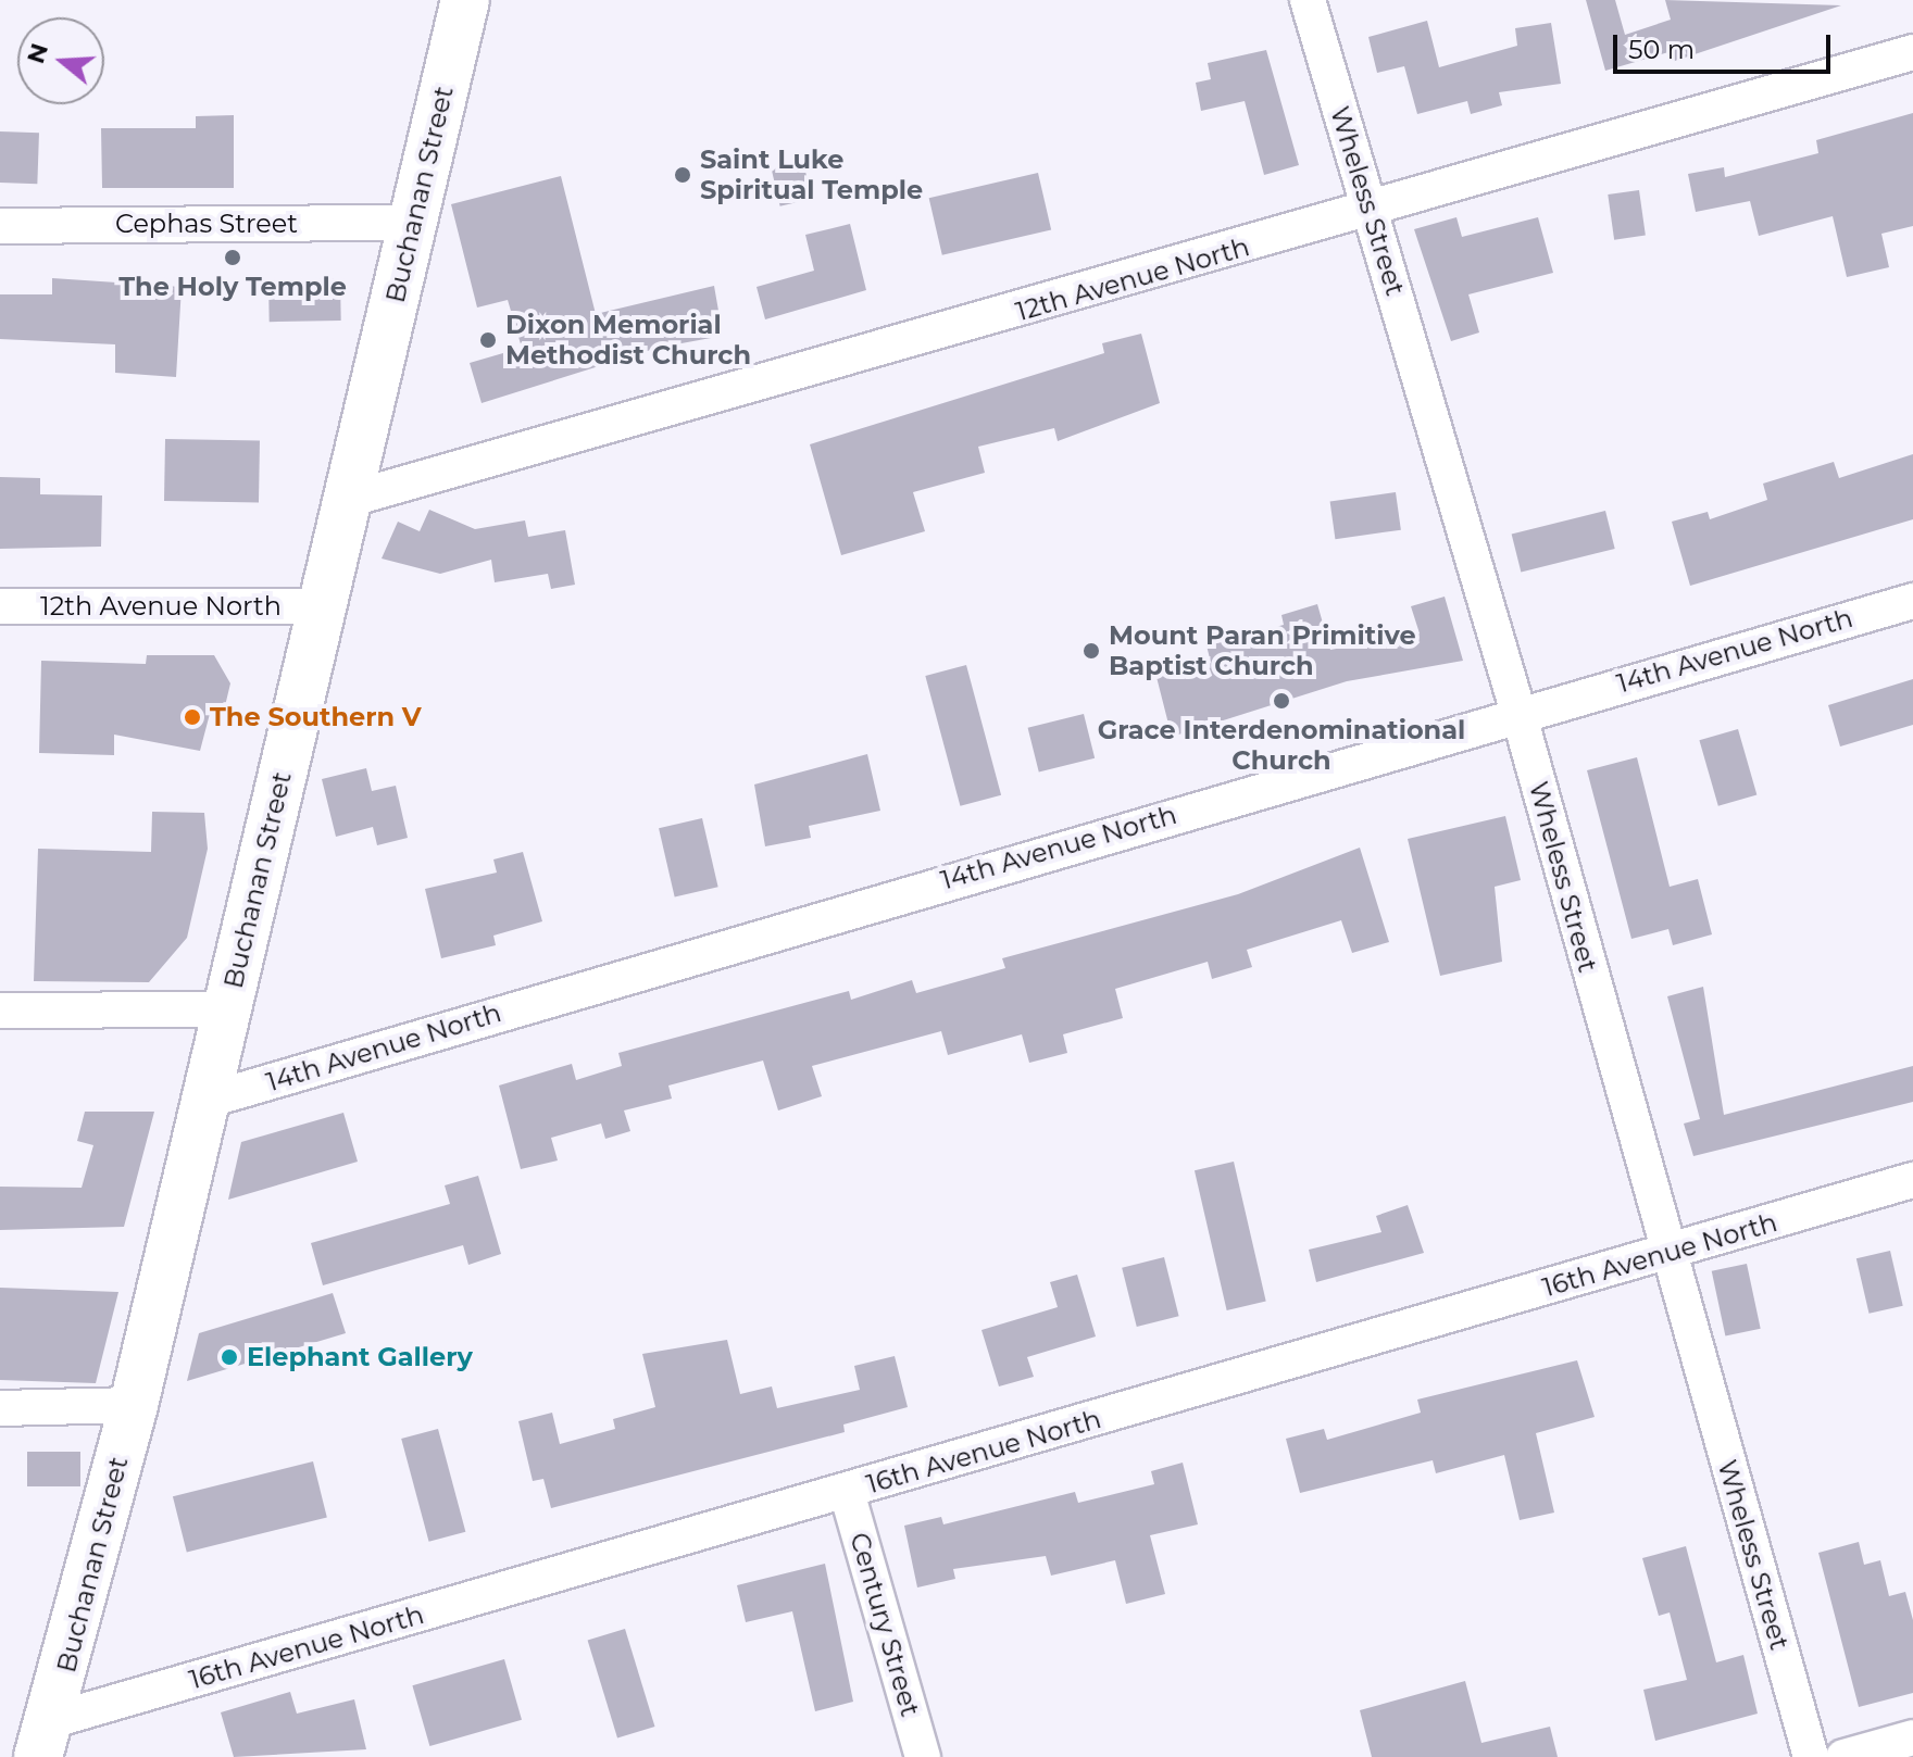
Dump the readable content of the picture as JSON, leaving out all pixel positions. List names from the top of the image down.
{
  "streets": {
    "street": [
      "Buchanan Street",
      "Wheless Street",
      "Cephas Street",
      "12th Avenue North",
      "14th Avenue North",
      "16th Avenue North",
      "Century Street"
    ]
  },
  "crossings": [
    ["Buchanan Street", "Cephas Street"],
    ["Buchanan Street", "12th Avenue North"],
    ["Buchanan Street", "14th Avenue North"],
    ["Buchanan Street", "16th Avenue North"],
    ["Wheless Street", "12th Avenue North"],
    ["Wheless Street", "14th Avenue North"],
    ["Wheless Street", "16th Avenue North"],
    ["16th Avenue North", "Century Street"]
  ],
  "places": [
    "Saint Luke Spiritual Temple",
    "The Holy Temple",
    "Dixon Memorial Methodist Church",
    "Mount Paran Primitive Baptist Church",
    "Grace Interdenominational Church",
    "The Southern V",
    "Elephant Gallery"
  ],
  "scale_bar": "50 m",
  "north": "left"
}
